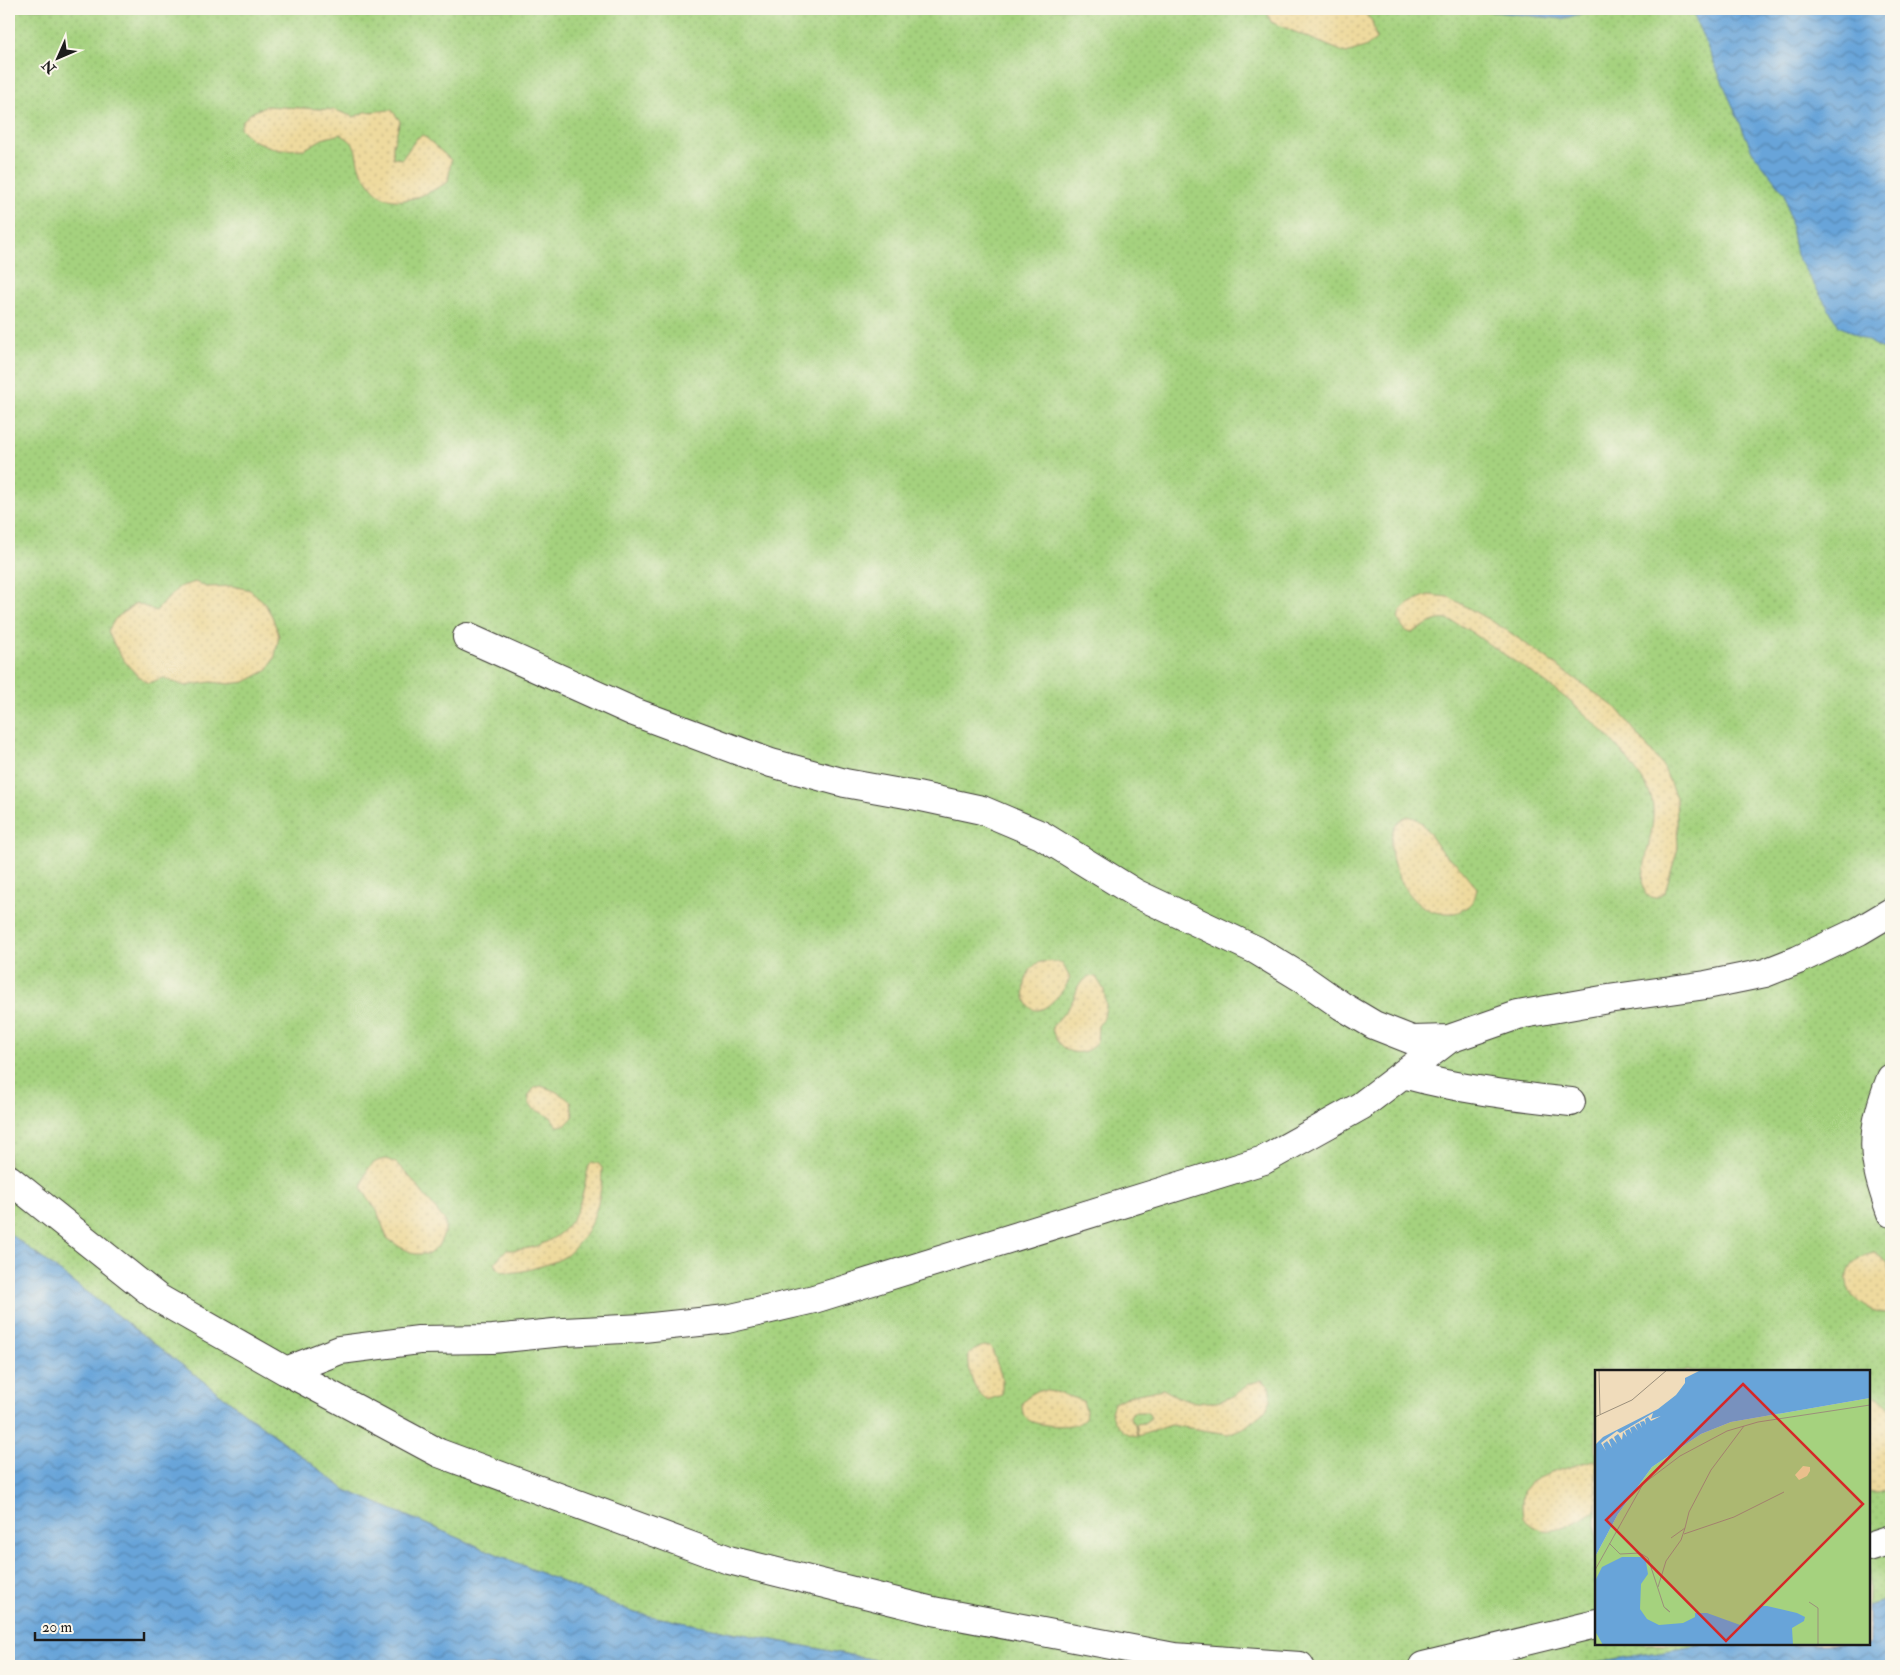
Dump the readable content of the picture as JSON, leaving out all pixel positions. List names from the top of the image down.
{
  "scale_bar": "20 m",
  "north": "bottom left"
}
